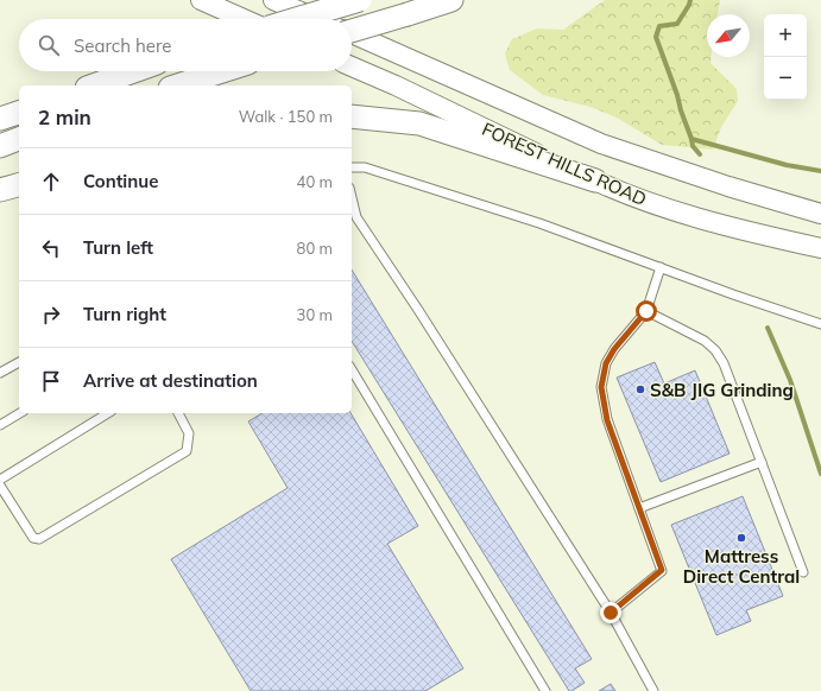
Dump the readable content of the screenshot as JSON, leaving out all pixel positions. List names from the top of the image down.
{
  "streets": {
    "street": ["FOREST HILLS ROAD"]
  },
  "places": ["S&B JIG Grinding", "Mattress Direct Central"],
  "north": "bottom left",
  "page": {
    "map_buttons": ["+", "−"],
    "search": "Search here",
    "heading": ["2 min", "Walk · 150 m"],
    "list": [
      ["Continue", "40 m"],
      ["Turn left", "80 m"],
      ["Turn right", "30 m"],
      "Arrive at destination"
    ]
  }
}
